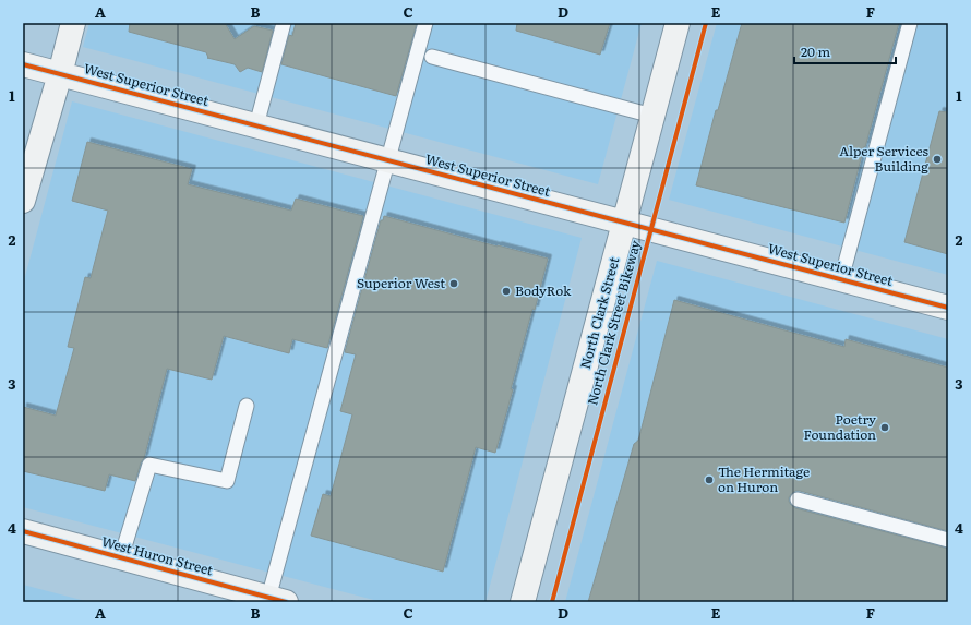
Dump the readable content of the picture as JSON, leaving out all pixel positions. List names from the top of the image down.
{
  "streets": {
    "street": ["West Superior Street", "North Clark Street", "West Huron Street"],
    "cycle path": ["North Clark Street Bikeway"]
  },
  "crossings": [
    ["West Superior Street", "North Clark Street"]
  ],
  "places": [
    "Alper Services Building",
    "Superior West",
    "BodyRok",
    "Poetry Foundation",
    "The Hermitage on Huron"
  ],
  "scale_bar": "20 m",
  "grid": {
    "columns": [
      "A",
      "B",
      "C",
      "D",
      "E",
      "F"
    ],
    "rows": [
      "1",
      "2",
      "3",
      "4"
    ]
  }
}
